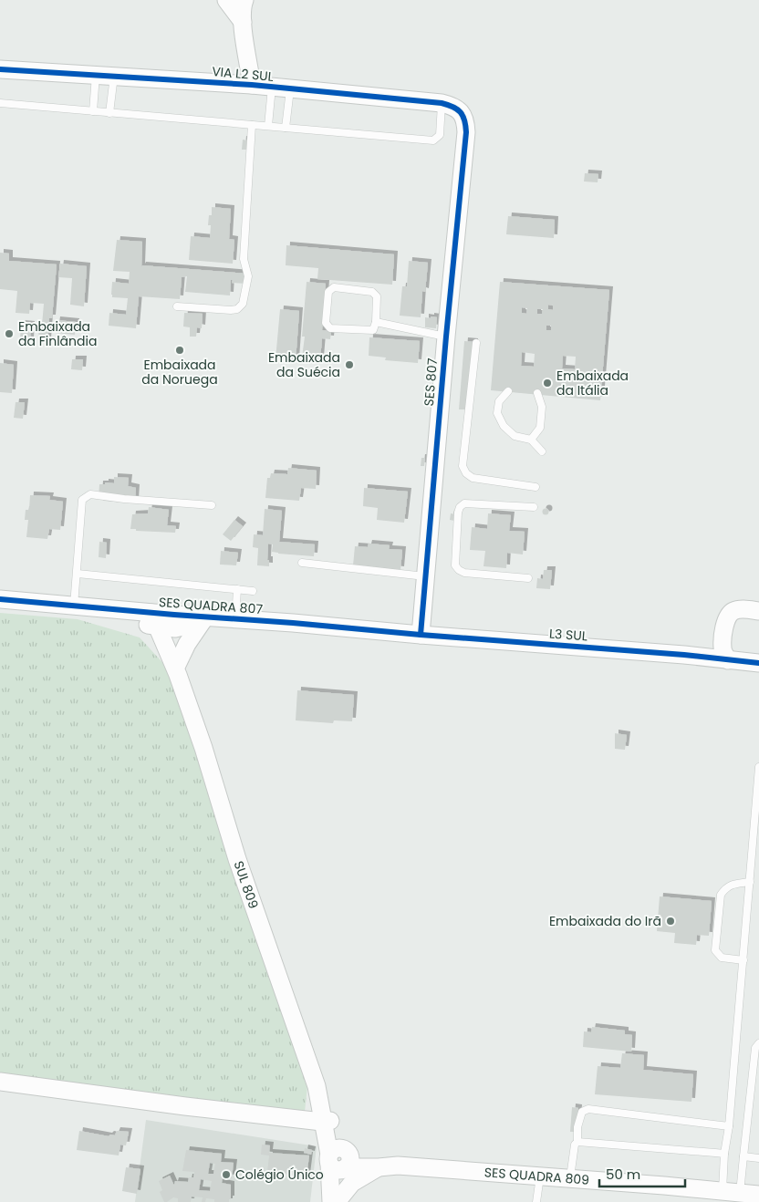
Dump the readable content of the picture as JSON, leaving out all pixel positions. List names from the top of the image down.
{
  "streets": {
    "street": [
      "VIA L2 SUL",
      "SES 807",
      "SES QUADRA 807",
      "L3 SUL",
      "SUL 809",
      "SES QUADRA 809"
    ]
  },
  "crossings": [
    ["VIA L2 SUL", "SES 807"],
    ["SES 807", "SES QUADRA 807"],
    ["SES 807", "L3 SUL"],
    ["SES QUADRA 807", "L3 SUL"],
    ["SES QUADRA 807", "SUL 809"],
    ["SUL 809", "SES QUADRA 809"]
  ],
  "places": [
    "Embaixada da Finlândia",
    "Embaixada da Noruega",
    "Embaixada da Suécia",
    "Embaixada da Itália",
    "Embaixada do Irã",
    "Colégio Único"
  ],
  "scale_bar": "50 m"
}
